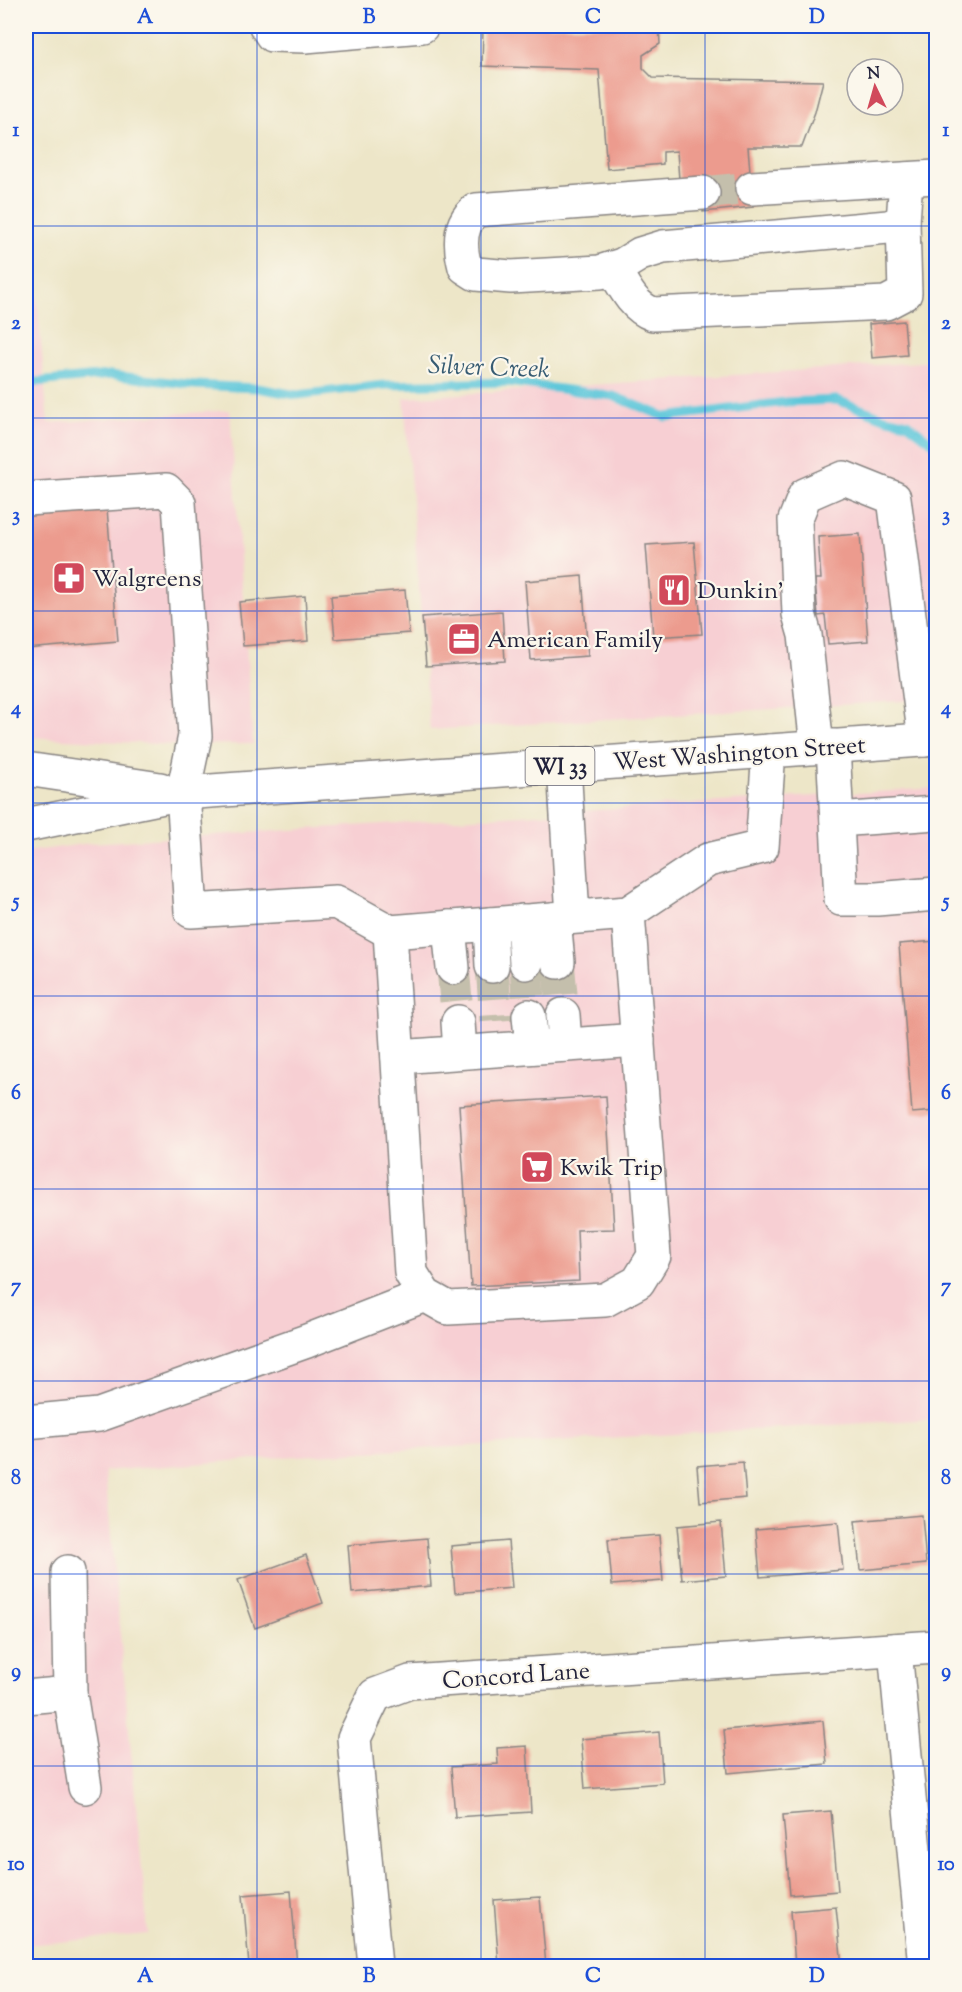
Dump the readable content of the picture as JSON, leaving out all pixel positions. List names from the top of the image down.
{
  "streets": {
    "street": ["West Washington Street", "WI 33", "Concord Lane"]
  },
  "water": ["Silver Creek"],
  "places": {
    "pharmacy": ["Walgreens"],
    "restaurant": ["Dunkin'"],
    "office": ["American Family"],
    "supermarket": ["Kwik Trip"]
  },
  "north": "top",
  "grid": {
    "columns": [
      "A",
      "B",
      "C",
      "D"
    ],
    "rows": [
      "1",
      "2",
      "3",
      "4",
      "5",
      "6",
      "7",
      "8",
      "9",
      "10"
    ]
  }
}
